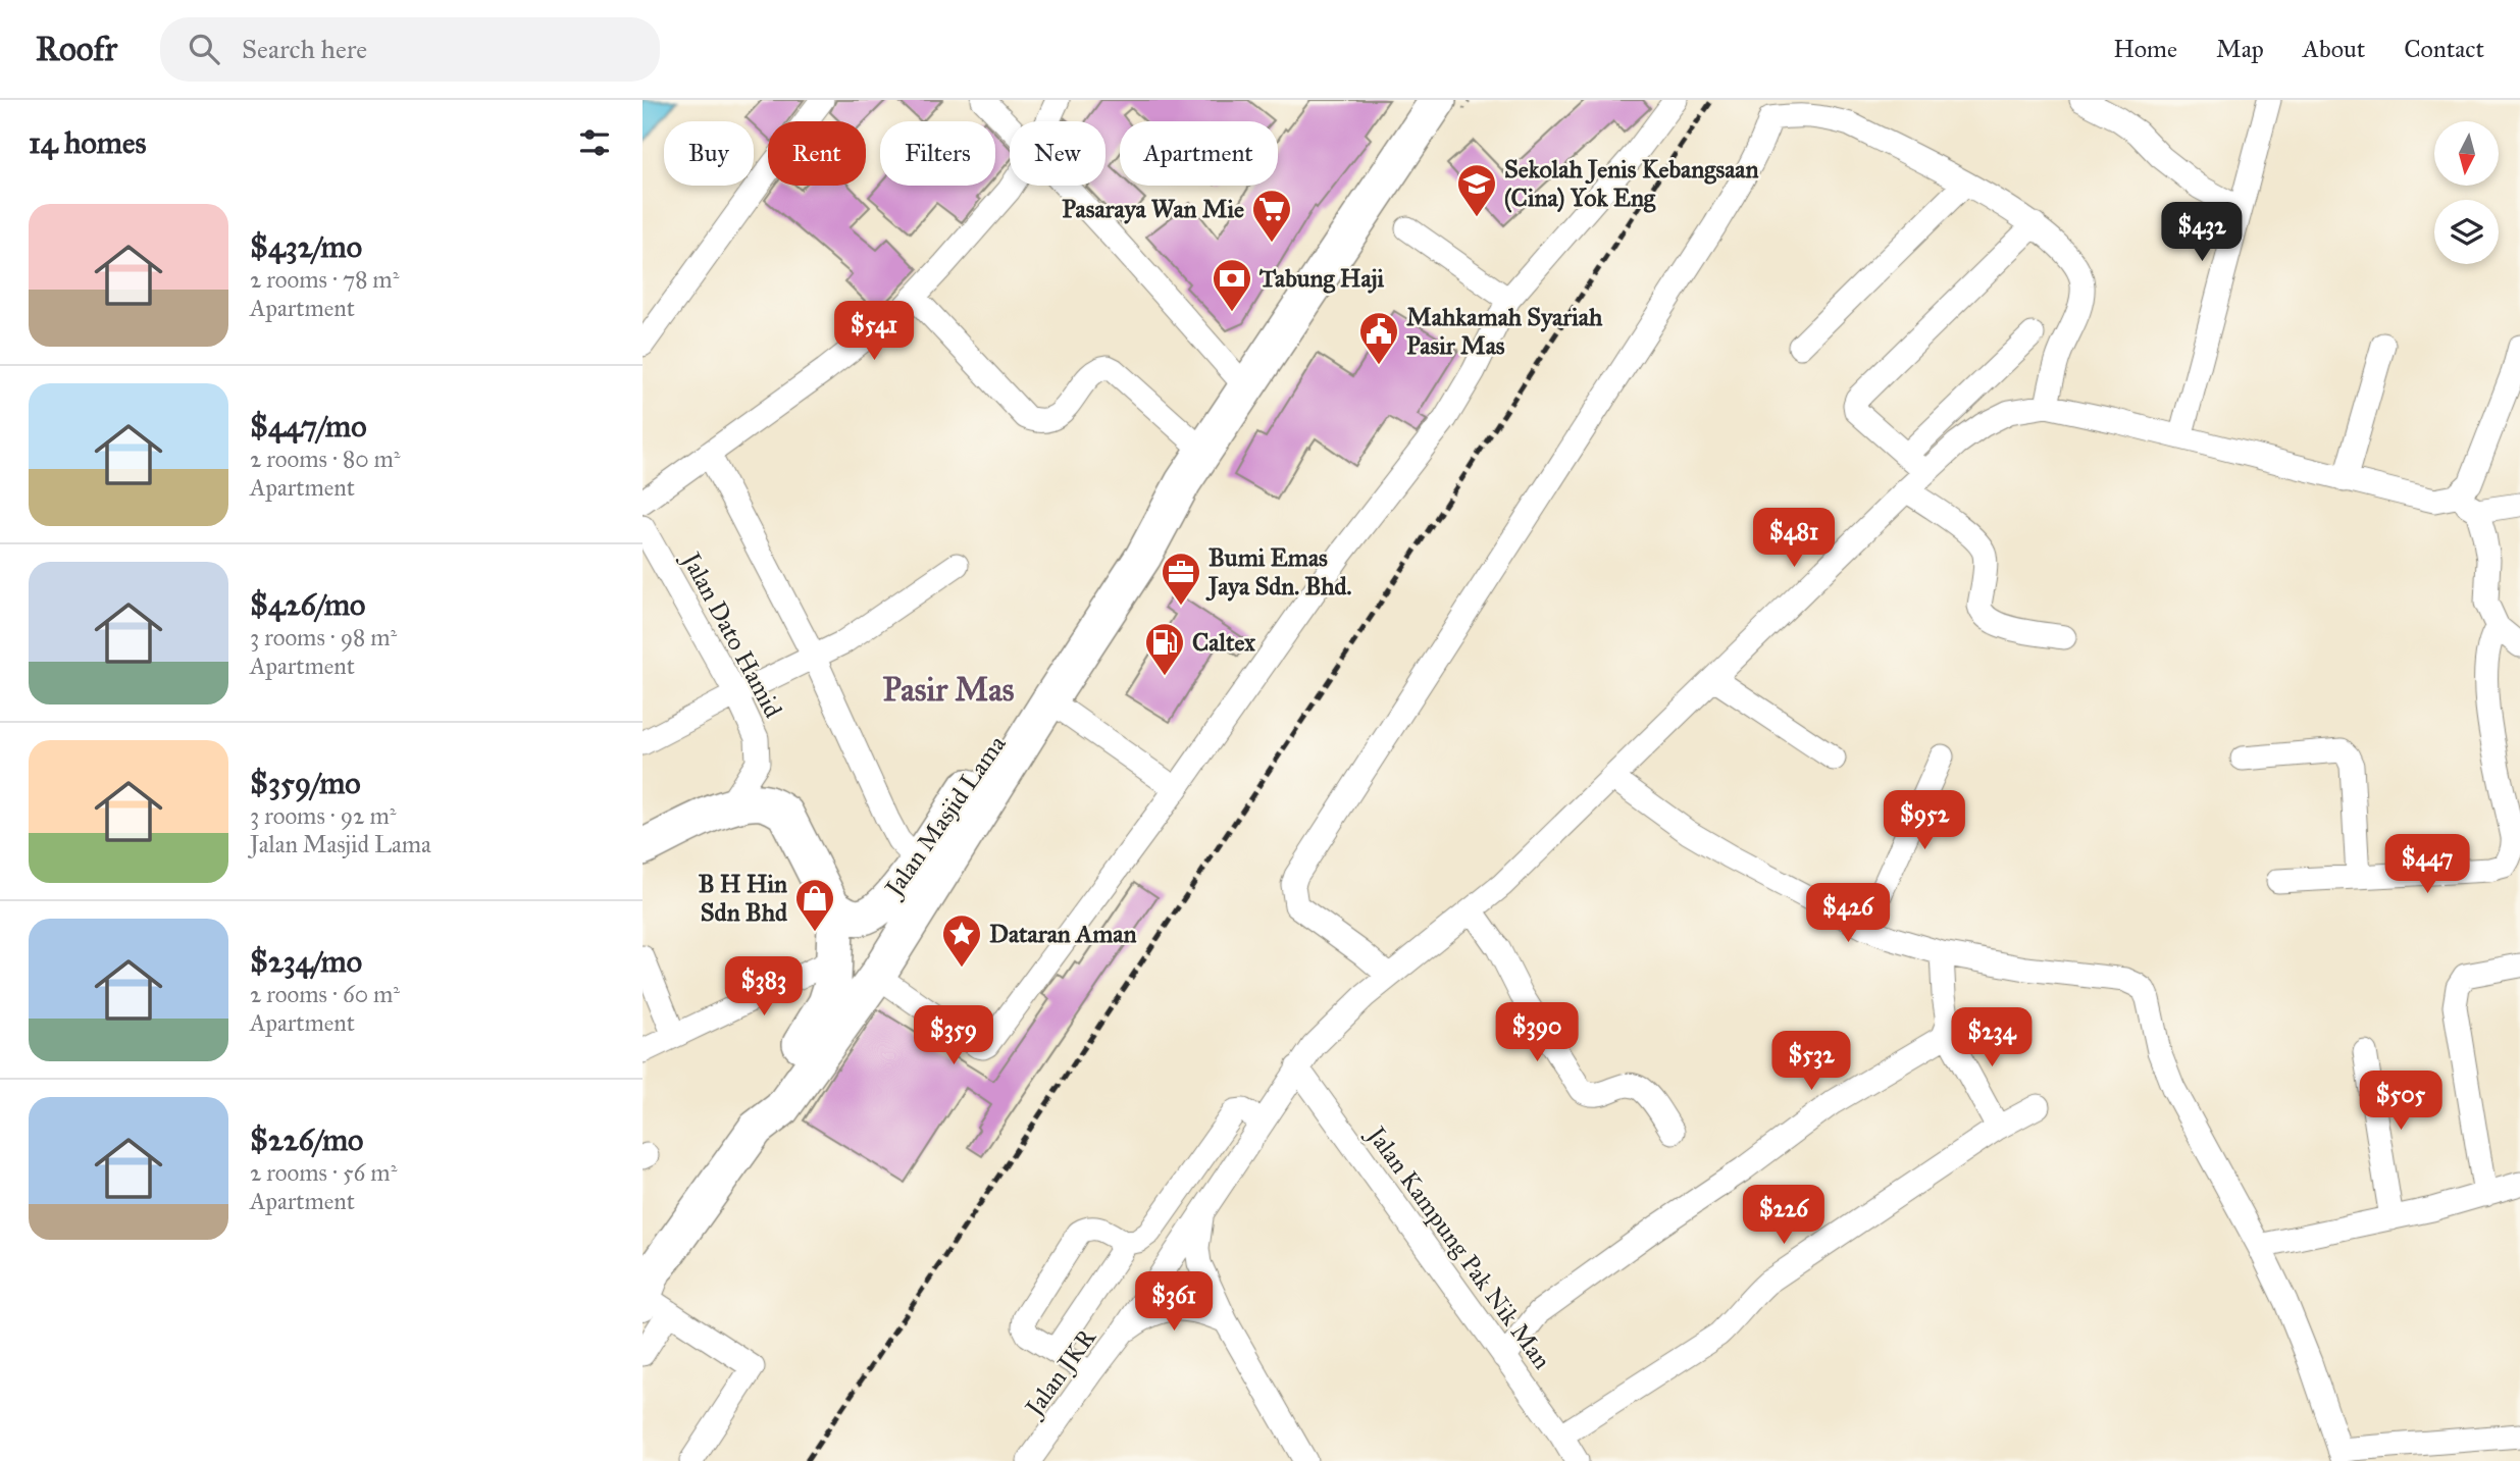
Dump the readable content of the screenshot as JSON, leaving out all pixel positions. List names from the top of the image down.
{
  "streets": {
    "highway": ["Jalan Masjid Lama"],
    "street": ["Jalan Dato Hamid", "Jalan Kampung Pak Nik Man", "Jalan JKR"]
  },
  "crossings": [
    ["Jalan Kampung Pak Nik Man", "Jalan JKR"]
  ],
  "districts": ["Pasir Mas"],
  "places": {
    "school or university": ["Sekolah Jenis Kebangsaan (Cina) Yok Eng"],
    "supermarket": ["Pasaraya Wan Mie"],
    "bank": ["Tabung Haji"],
    "public building": ["Mahkamah Syariah Pasir Mas"],
    "office": ["Bumi Emas Jaya Sdn. Bhd."],
    "fuel station": ["Caltex"],
    "shop": ["B H Hin Sdn Bhd"],
    "place": ["Dataran Aman"]
  },
  "north": "bottom",
  "page": {
    "header": "Roofr",
    "search": "Search here",
    "nav": [
      "Home",
      "Map",
      "About",
      "Contact"
    ],
    "heading": "14 homes",
    "chip": [
      "Buy",
      "Rent",
      "Filters",
      "New",
      "Apartment"
    ],
    "list": [
      {
        "name": "$432/mo",
        "note": "2 rooms · 78 m² · Apartment"
      },
      {
        "name": "$447/mo",
        "note": "2 rooms · 80 m² · Apartment"
      },
      {
        "name": "$426/mo",
        "note": "3 rooms · 98 m² · Apartment"
      },
      {
        "name": "$359/mo",
        "note": "3 rooms · 92 m² · Jalan Masjid Lama"
      },
      {
        "name": "$234/mo",
        "note": "2 rooms · 60 m² · Apartment"
      },
      {
        "name": "$226/mo",
        "note": "2 rooms · 56 m² · Apartment"
      }
    ],
    "price": [
      "$432",
      "$541",
      "$481",
      "$952",
      "$447",
      "$426",
      "$383",
      "$390",
      "$359",
      "$234",
      "$532",
      "$505",
      "$226",
      "$361"
    ]
  }
}
